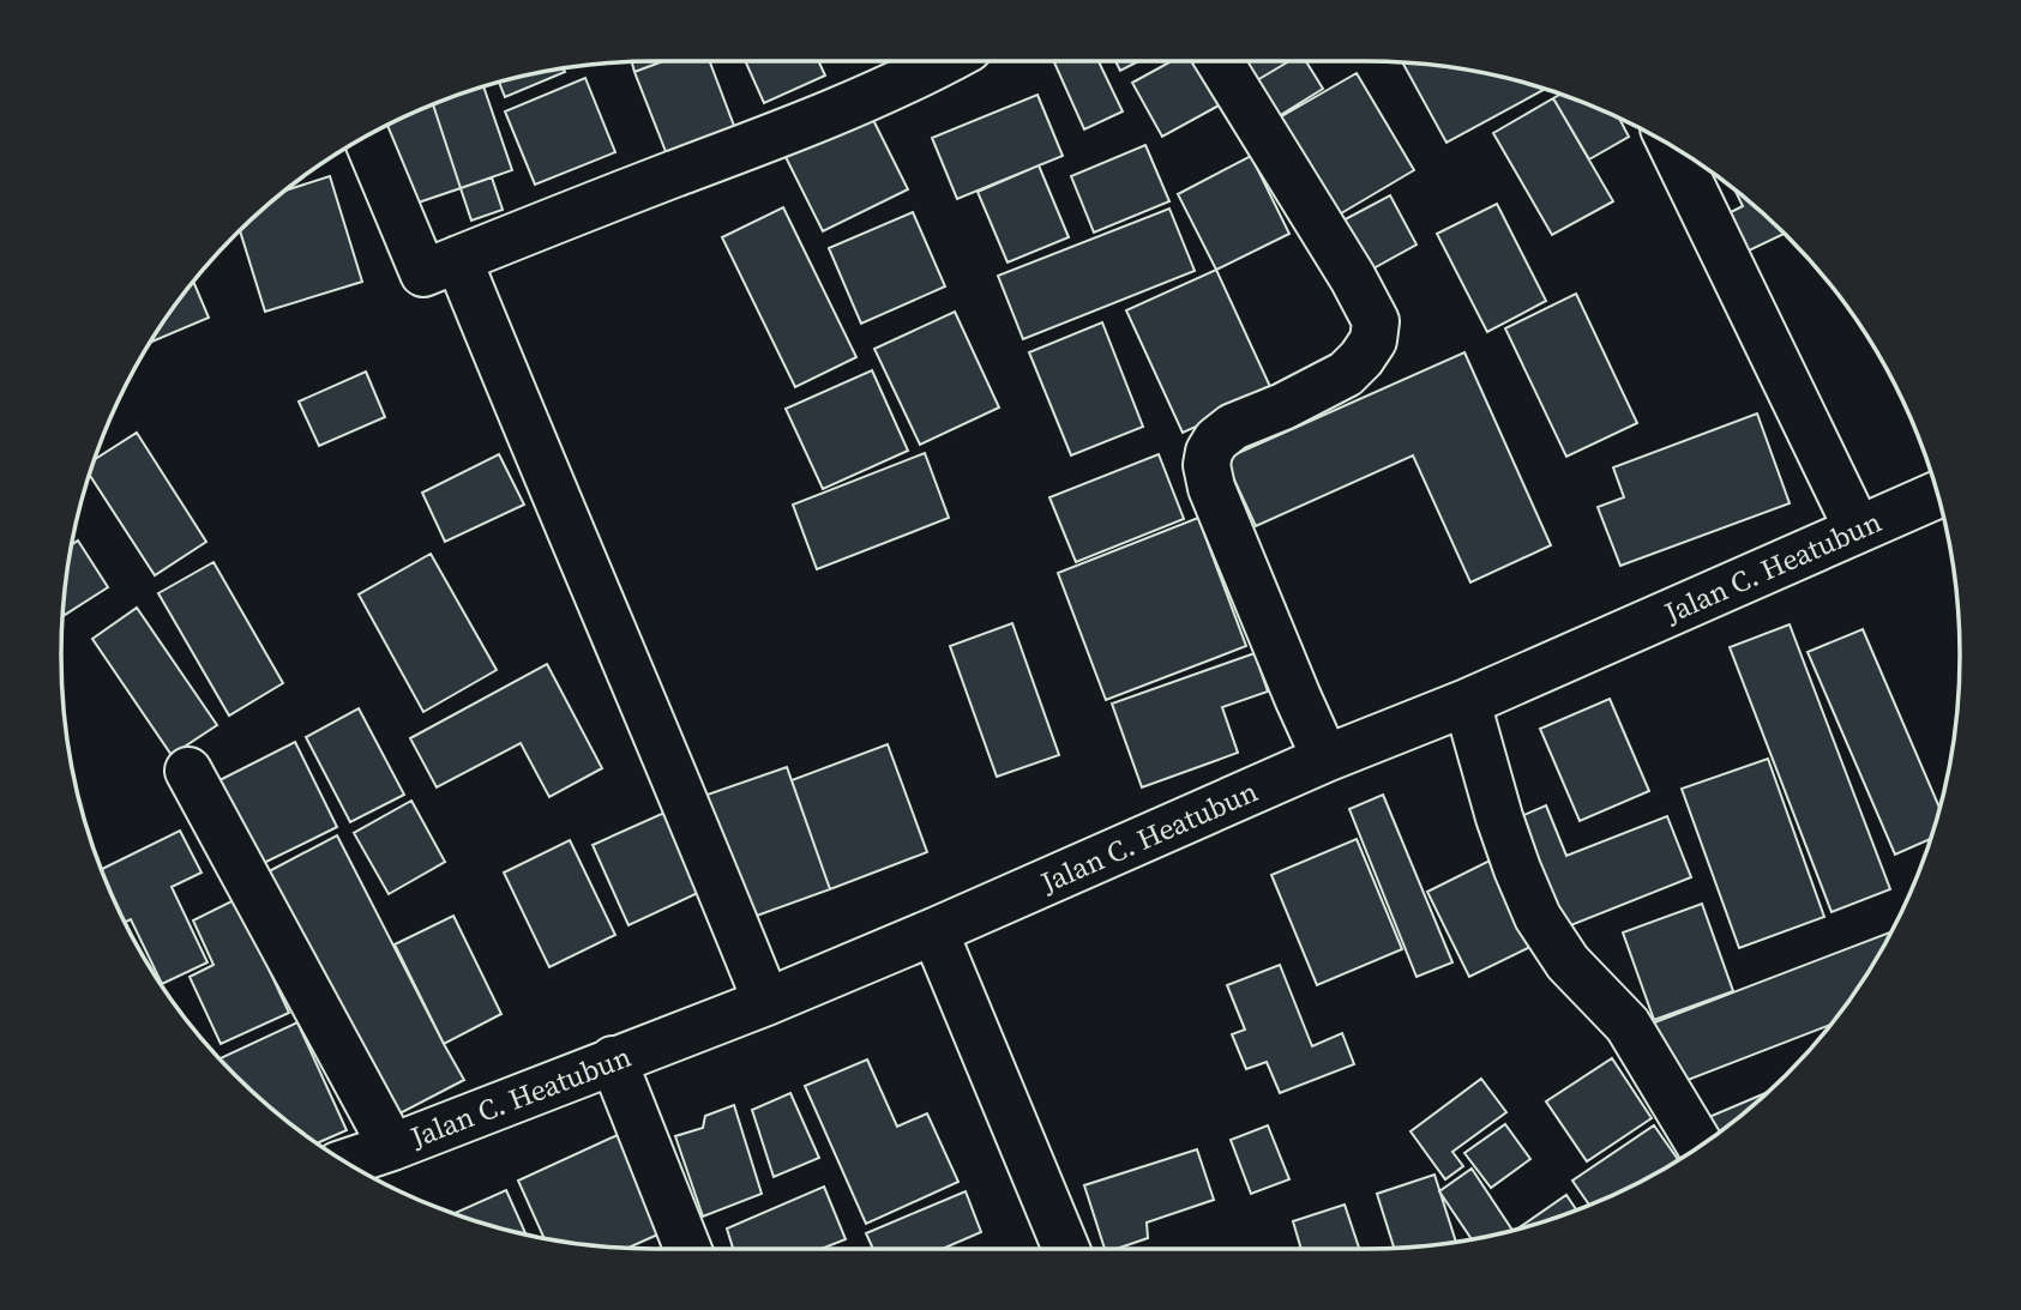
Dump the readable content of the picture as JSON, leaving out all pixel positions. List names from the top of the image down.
{
  "streets": {
    "street": ["Jalan C. Heatubun"]
  }
}
